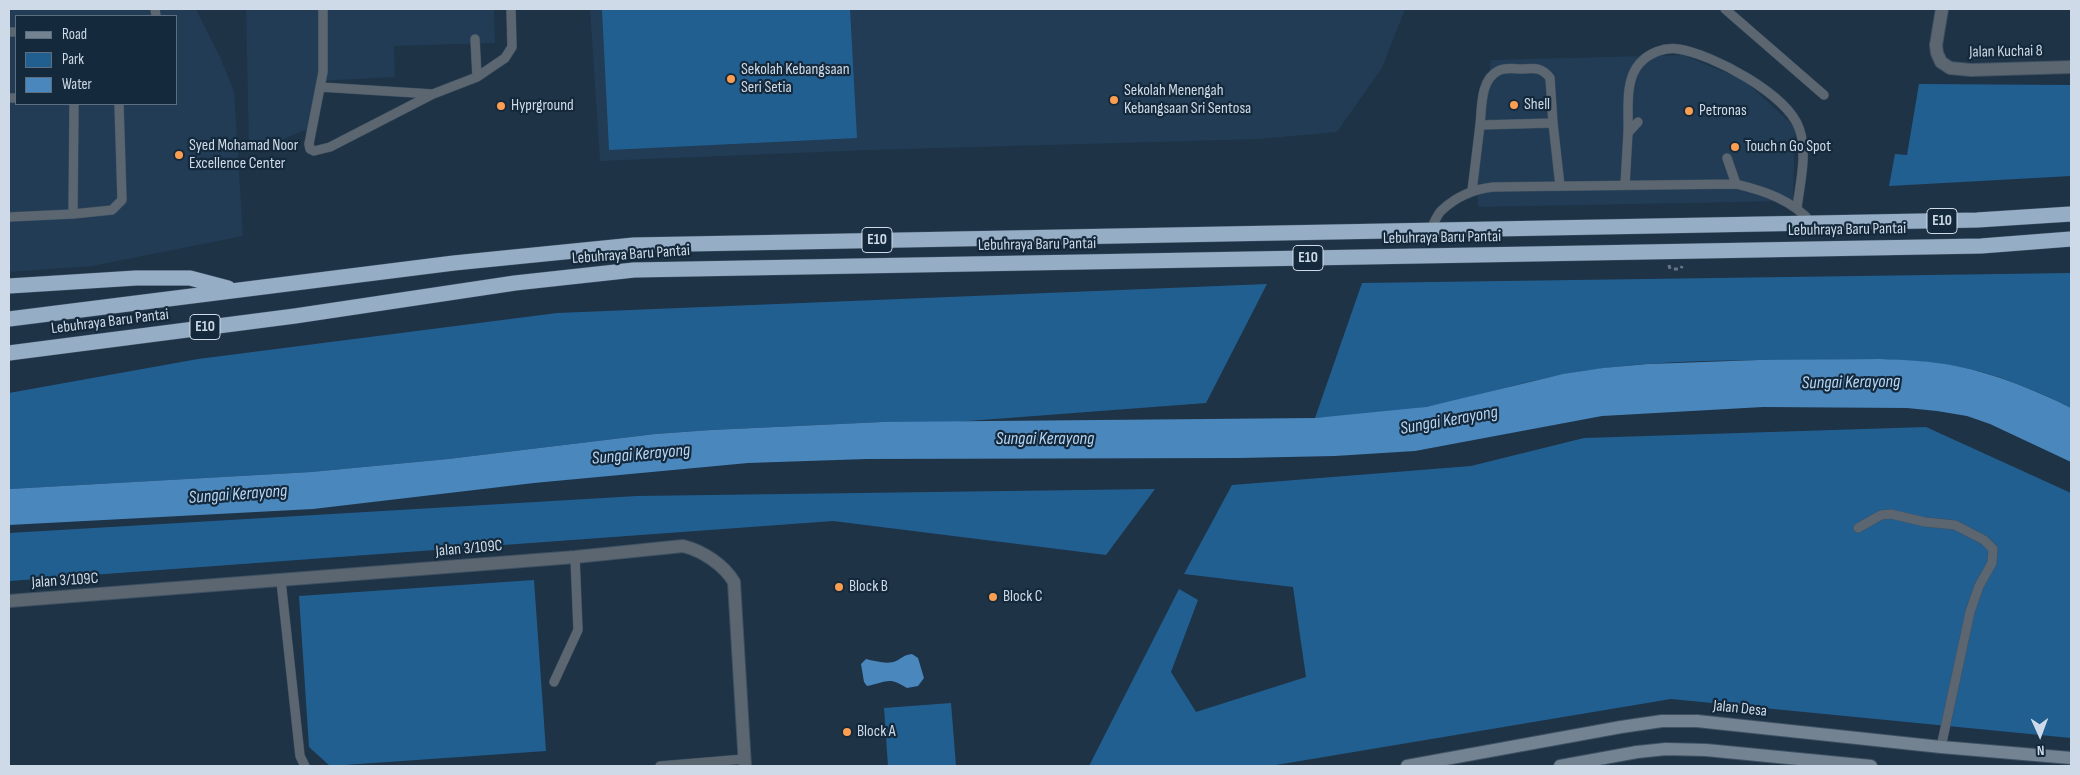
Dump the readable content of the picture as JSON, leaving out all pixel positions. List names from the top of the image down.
{
  "streets": {
    "highway": ["E10", "Lebuhraya Baru Pantai"],
    "main road": ["Jalan Desa"],
    "street": ["Jalan Kuchai 8", "Jalan 3/109C"]
  },
  "water": ["Sungai Kerayong"],
  "places": [
    "Sekolah Kebangsaan Seri Setia",
    "Sekolah Menengah Kebangsaan Sri Sentosa",
    "Shell",
    "Hyprground",
    "Petronas",
    "Touch n Go Spot",
    "Syed Mohamad Noor Excellence Center",
    "Block B",
    "Block C",
    "Block A"
  ],
  "legend": ["Road", "Park", "Water"],
  "north": "bottom"
}
